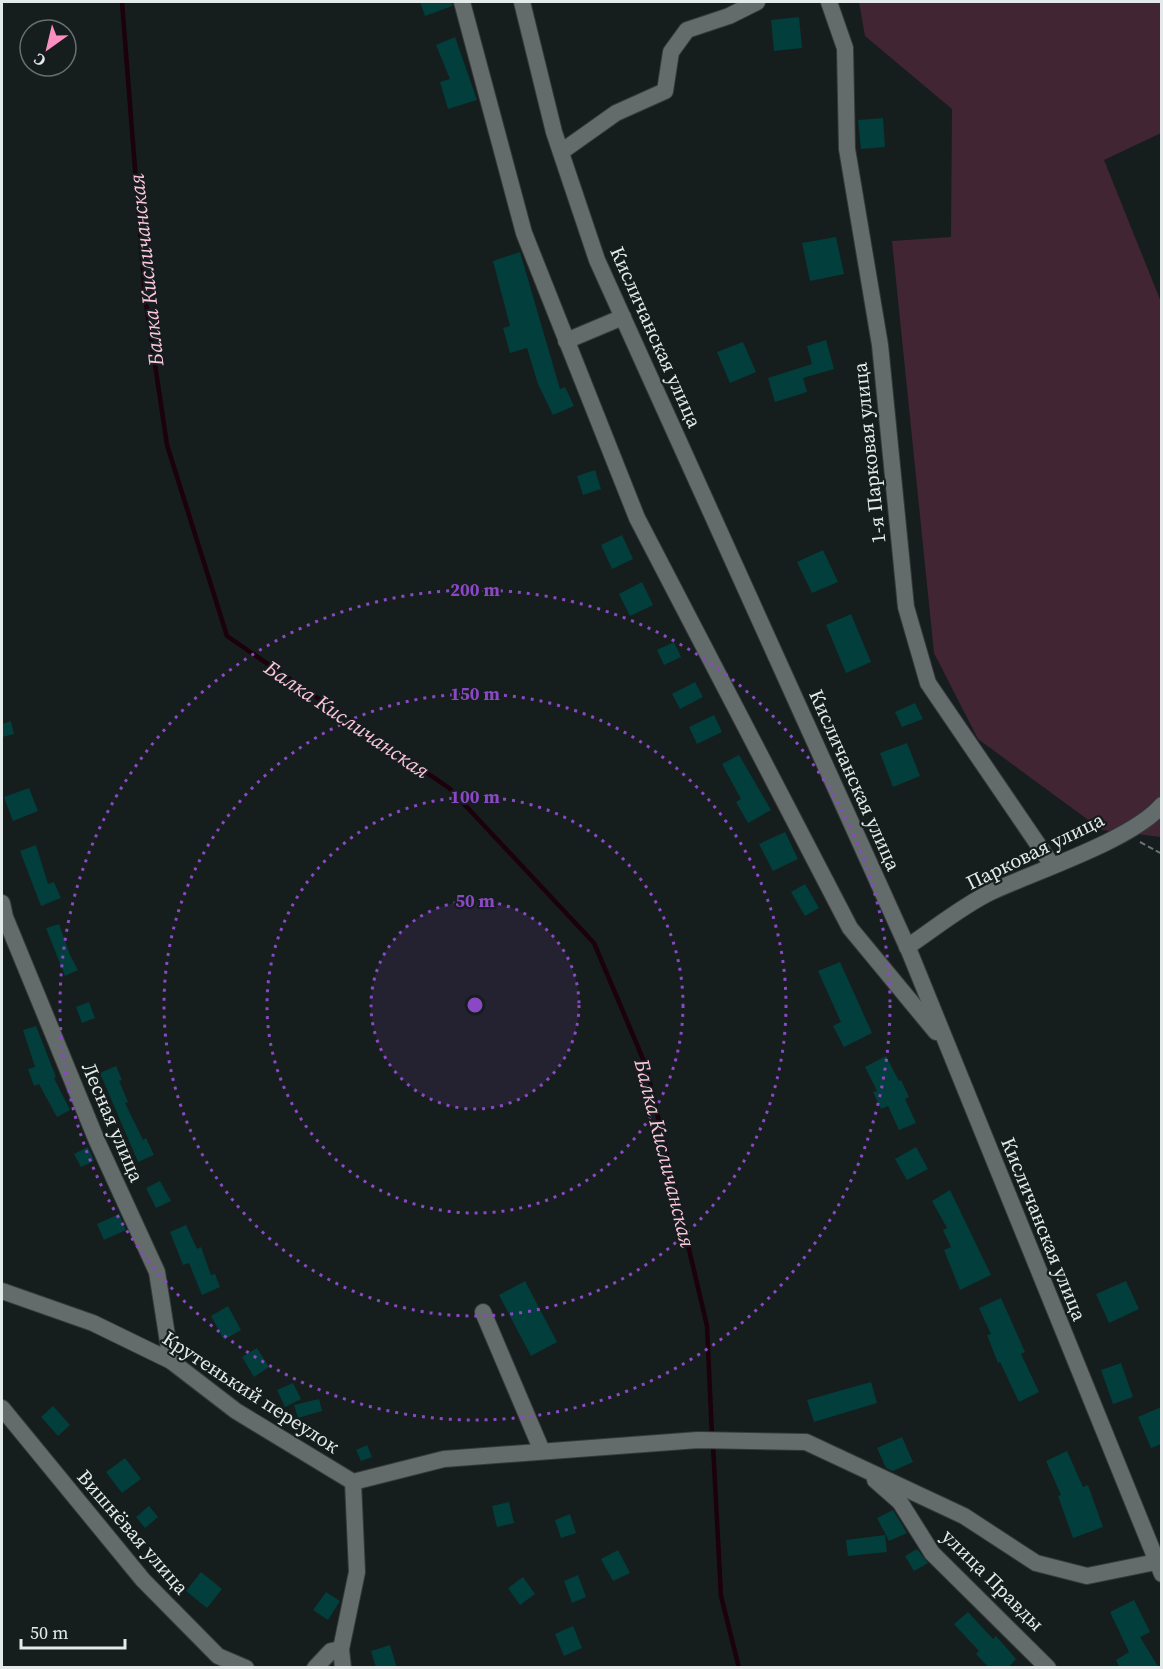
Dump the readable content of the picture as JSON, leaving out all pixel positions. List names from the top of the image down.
{
  "streets": {
    "street": [
      "Кисличанская улица",
      "1-я Парковая улица",
      "Парковая улица",
      "Лесная улица",
      "Крутенький переулок",
      "Вишнёвая улица",
      "улица Правды"
    ]
  },
  "crossings": [
    ["Кисличанская улица", "Парковая улица"],
    ["Кисличанская улица", "улица Правды"],
    ["1-я Парковая улица", "Парковая улица"],
    ["Лесная улица", "Крутенький переулок"]
  ],
  "water": ["Балка Кисличанская"],
  "scale_bar": "50 m",
  "north": "bottom left",
  "rings": [
    "200 m",
    "150 m",
    "100 m",
    "50 m"
  ]
}
